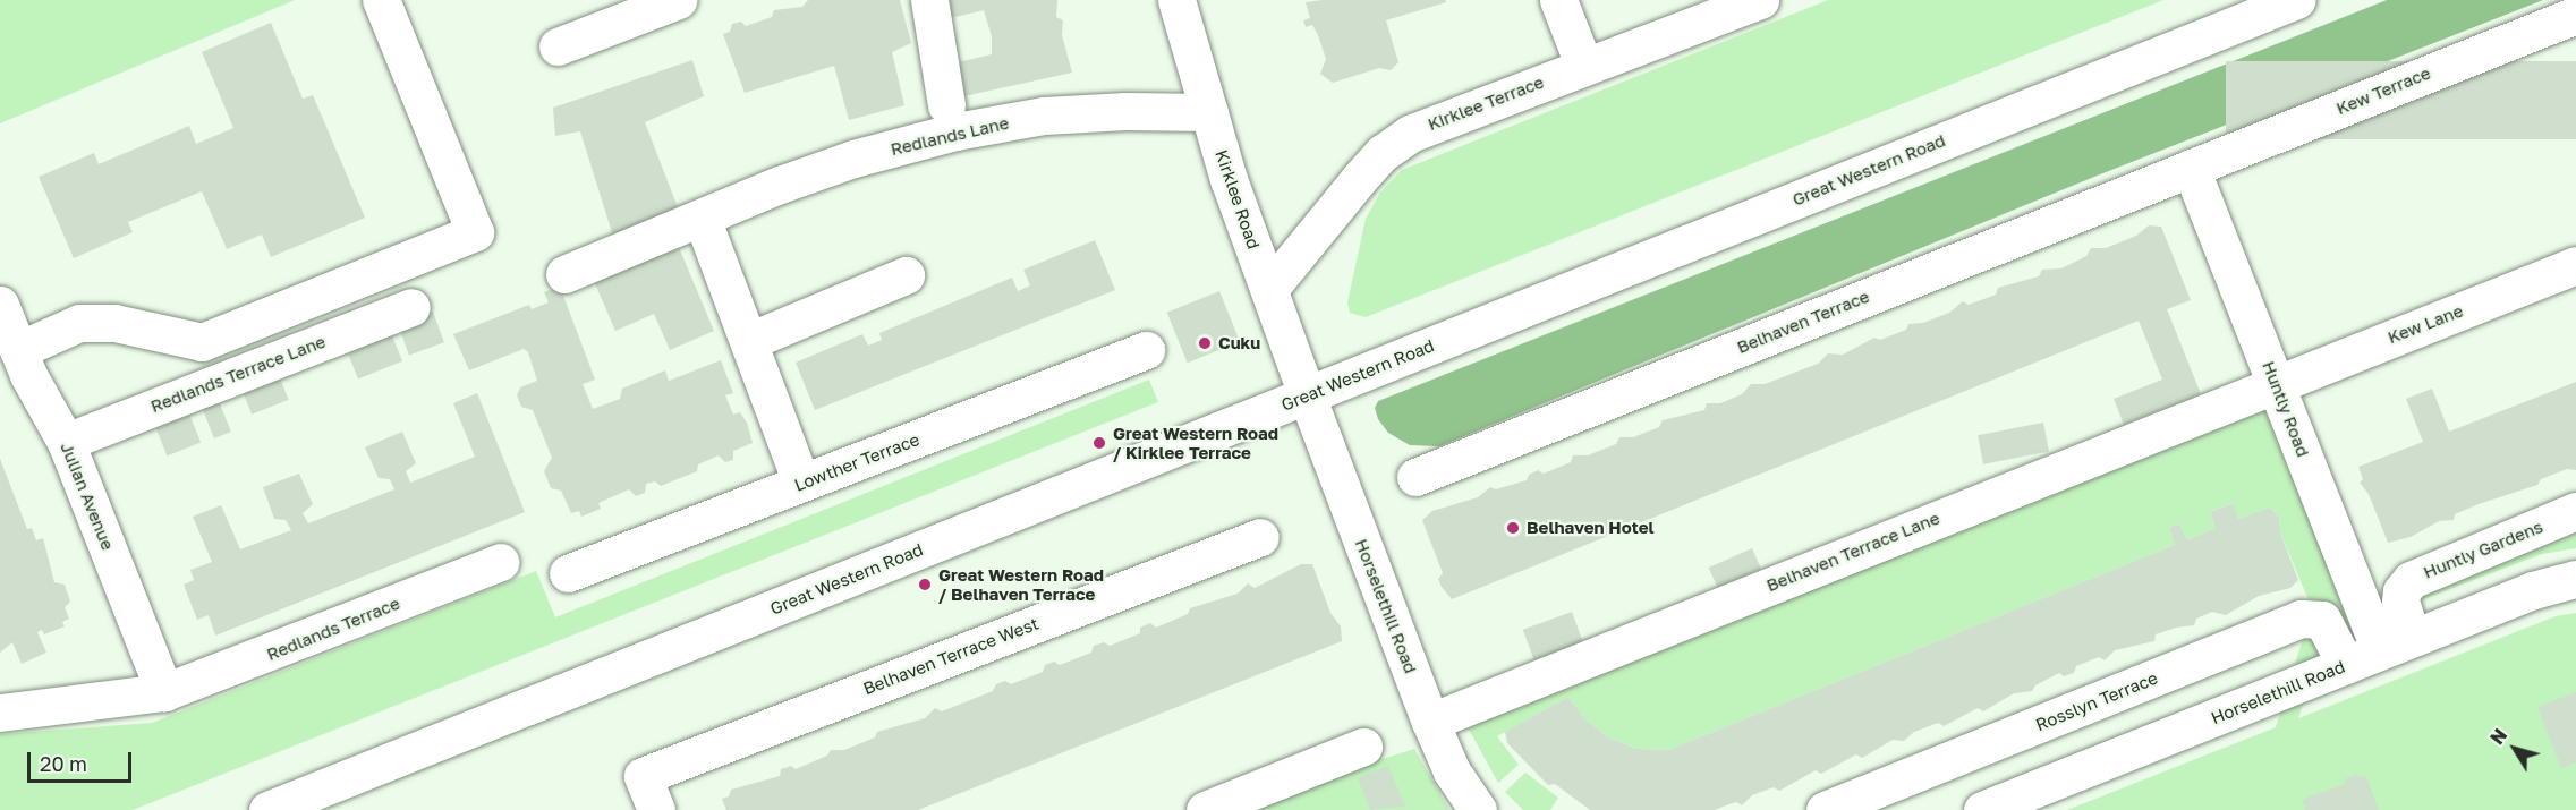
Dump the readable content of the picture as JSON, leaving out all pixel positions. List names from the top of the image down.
{
  "streets": {
    "street": [
      "Kew Terrace",
      "Kirklee Terrace",
      "Redlands Lane",
      "Great Western Road",
      "Kirklee Road",
      "Belhaven Terrace",
      "Kew Lane",
      "Redlands Terrace Lane",
      "Huntly Road",
      "Lowther Terrace",
      "Julian Avenue",
      "Huntly Gardens",
      "Belhaven Terrace Lane",
      "Horselethill Road",
      "Redlands Terrace",
      "Belhaven Terrace West",
      "Rosslyn Terrace"
    ]
  },
  "crossings": [
    ["Kew Terrace", "Belhaven Terrace"],
    ["Kew Terrace", "Huntly Road"],
    ["Kirklee Terrace", "Kirklee Road"],
    ["Redlands Lane", "Kirklee Road"],
    ["Great Western Road", "Kirklee Road"],
    ["Great Western Road", "Horselethill Road"],
    ["Kirklee Road", "Horselethill Road"],
    ["Belhaven Terrace", "Huntly Road"],
    ["Kew Lane", "Huntly Road"],
    ["Kew Lane", "Belhaven Terrace Lane"],
    ["Redlands Terrace Lane", "Julian Avenue"],
    ["Huntly Road", "Huntly Gardens"],
    ["Huntly Road", "Belhaven Terrace Lane"],
    ["Huntly Road", "Horselethill Road"],
    ["Julian Avenue", "Redlands Terrace"],
    ["Huntly Gardens", "Horselethill Road"],
    ["Belhaven Terrace Lane", "Horselethill Road"],
    ["Horselethill Road", "Rosslyn Terrace"]
  ],
  "places": [
    "Cuku",
    "Great Western Road / Kirklee Terrace",
    "Belhaven Hotel",
    "Great Western Road / Belhaven Terrace"
  ],
  "scale_bar": "20 m",
  "north": "top left"
}
